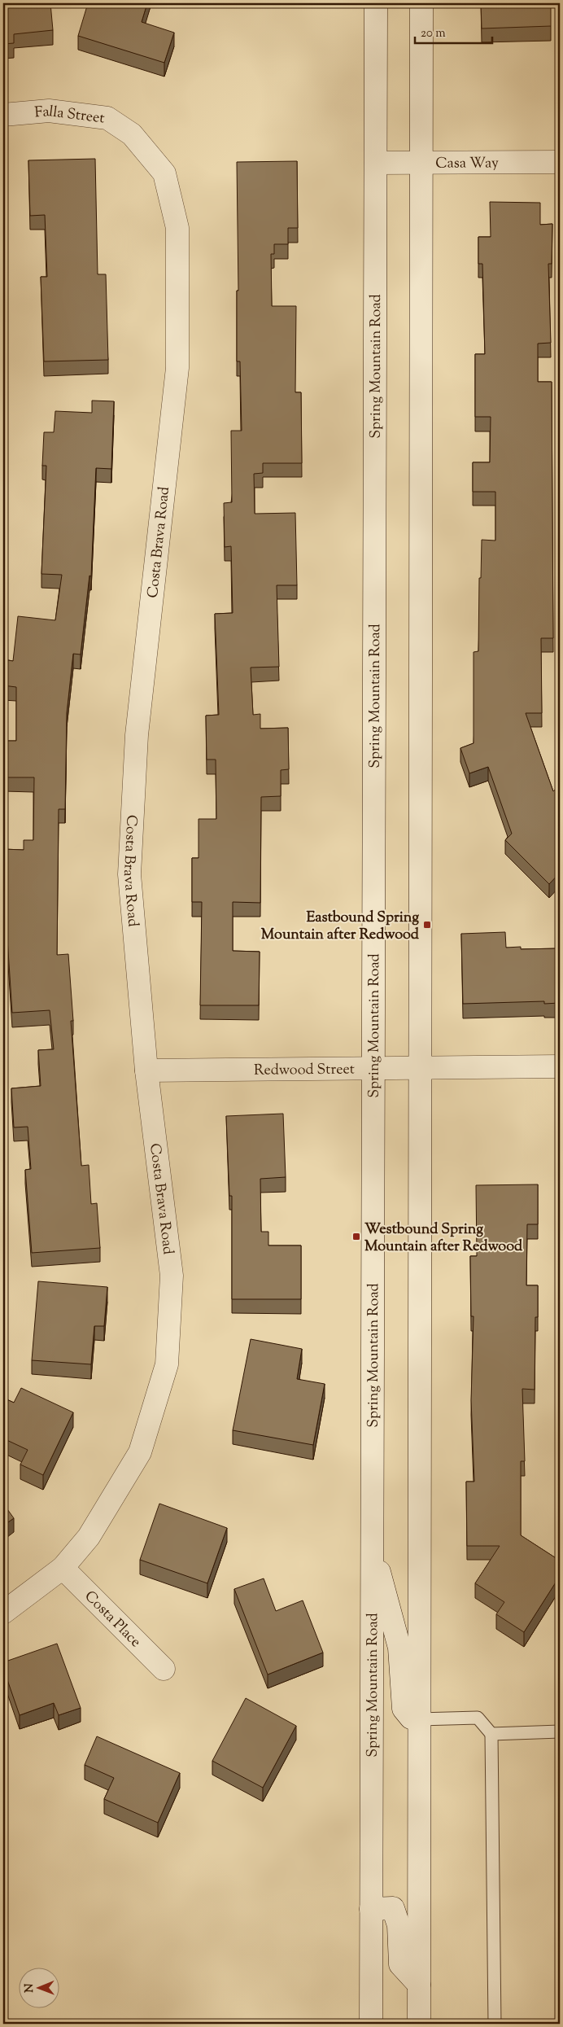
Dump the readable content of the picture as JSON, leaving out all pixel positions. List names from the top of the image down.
{
  "streets": {
    "main road": [
      "Falla Street",
      "Casa Way",
      "Spring Mountain Road",
      "Costa Brava Road",
      "Redwood Street",
      "Costa Place"
    ]
  },
  "crossings": [
    ["Falla Street", "Costa Brava Road"],
    ["Casa Way", "Spring Mountain Road"],
    ["Spring Mountain Road", "Redwood Street"],
    ["Costa Brava Road", "Redwood Street"],
    ["Costa Brava Road", "Costa Place"]
  ],
  "places": {
    "transit": ["Eastbound Spring Mountain after Redwood", "Westbound Spring Mountain after Redwood"]
  },
  "scale_bar": "20 m",
  "north": "left"
}
